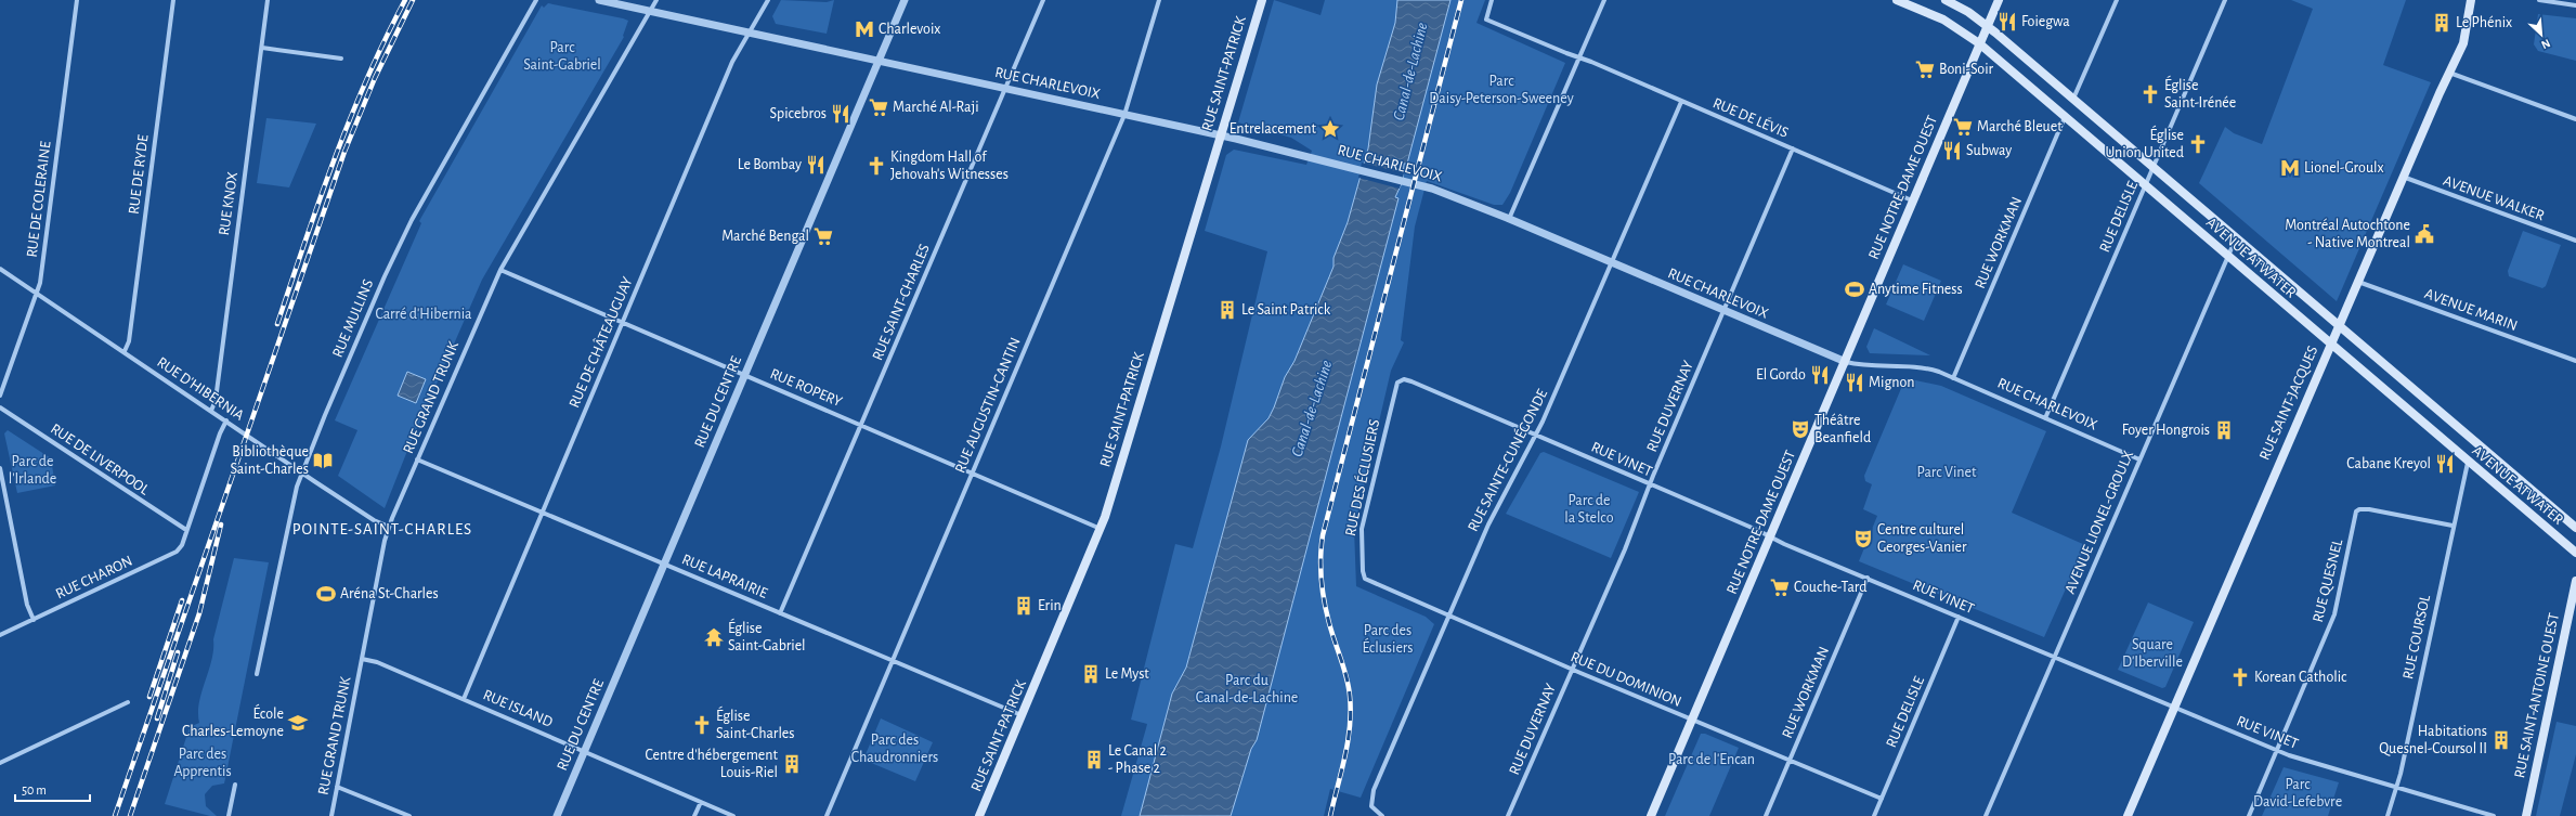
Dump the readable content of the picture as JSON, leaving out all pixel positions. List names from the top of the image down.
{
  "streets": {
    "main road": [
      "RUE SAINT-PATRICK",
      "RUE NOTRE-DAME OUEST",
      "AVENUE ATWATER",
      "RUE SAINT-JACQUES",
      "RUE SAINT-ANTOINE OUEST"
    ],
    "street": [
      "RUE CHARLEVOIX",
      "RUE DE LÉVIS",
      "RUE DE RYDE",
      "AVENUE WALKER",
      "RUE DE COLERAINE",
      "RUE KNOX",
      "RUE DELISLE",
      "RUE WORKMAN",
      "RUE SAINT-CHARLES",
      "AVENUE MARIN",
      "RUE MULLINS",
      "RUE DE CHÂTEAUGUAY",
      "RUE ROPERY",
      "RUE D'HIBERNIA",
      "RUE GRAND TRUNK",
      "RUE DU CENTRE",
      "RUE AUGUSTIN-CANTIN",
      "RUE DUVERNAY",
      "RUE DE LIVERPOOL",
      "RUE VINET",
      "RUE SAINTE-CUNÉGONDE",
      "RUE DES ÉCLUSIERS",
      "AVENUE LIONEL-GROULX",
      "RUE LAPRAIRIE",
      "RUE CHARON",
      "RUE QUESNEL",
      "RUE COURSOL",
      "RUE DU DOMINION",
      "RUE ISLAND"
    ]
  },
  "crossings": [
    ["RUE SAINT-PATRICK", "RUE CHARLEVOIX"],
    ["RUE SAINT-PATRICK", "RUE ROPERY"],
    ["RUE SAINT-PATRICK", "RUE LAPRAIRIE"],
    ["RUE CHARLEVOIX", "RUE NOTRE-DAME OUEST"],
    ["RUE CHARLEVOIX", "RUE DELISLE"],
    ["RUE CHARLEVOIX", "RUE WORKMAN"],
    ["RUE CHARLEVOIX", "RUE SAINT-CHARLES"],
    ["RUE CHARLEVOIX", "RUE DE CHÂTEAUGUAY"],
    ["RUE CHARLEVOIX", "RUE GRAND TRUNK"],
    ["RUE CHARLEVOIX", "RUE DU CENTRE"],
    ["RUE CHARLEVOIX", "RUE AUGUSTIN-CANTIN"],
    ["RUE CHARLEVOIX", "RUE DUVERNAY"],
    ["RUE CHARLEVOIX", "RUE SAINTE-CUNÉGONDE"],
    ["RUE CHARLEVOIX", "AVENUE LIONEL-GROULX"],
    ["RUE DE LÉVIS", "RUE NOTRE-DAME OUEST"],
    ["RUE DE LÉVIS", "RUE DUVERNAY"],
    ["RUE DE LÉVIS", "RUE SAINTE-CUNÉGONDE"],
    ["RUE DE RYDE", "RUE D'HIBERNIA"],
    ["RUE NOTRE-DAME OUEST", "AVENUE ATWATER"],
    ["RUE NOTRE-DAME OUEST", "RUE VINET"],
    ["RUE NOTRE-DAME OUEST", "RUE DU DOMINION"],
    ["AVENUE WALKER", "RUE SAINT-JACQUES"],
    ["RUE DE COLERAINE", "RUE D'HIBERNIA"],
    ["RUE KNOX", "RUE D'HIBERNIA"],
    ["RUE DELISLE", "AVENUE ATWATER"],
    ["RUE DELISLE", "RUE VINET"],
    ["RUE DELISLE", "RUE DU DOMINION"],
    ["RUE WORKMAN", "AVENUE ATWATER"],
    ["RUE WORKMAN", "RUE VINET"],
    ["RUE WORKMAN", "RUE DU DOMINION"],
    ["AVENUE ATWATER", "RUE SAINT-JACQUES"],
    ["AVENUE ATWATER", "AVENUE LIONEL-GROULX"],
    ["AVENUE ATWATER", "RUE COURSOL"],
    ["RUE SAINT-CHARLES", "RUE ROPERY"],
    ["RUE SAINT-CHARLES", "RUE LAPRAIRIE"],
    ["AVENUE MARIN", "RUE SAINT-JACQUES"],
    ["RUE MULLINS", "RUE D'HIBERNIA"],
    ["RUE DE CHÂTEAUGUAY", "RUE ROPERY"],
    ["RUE DE CHÂTEAUGUAY", "RUE LAPRAIRIE"],
    ["RUE DE CHÂTEAUGUAY", "RUE ISLAND"],
    ["RUE ROPERY", "RUE GRAND TRUNK"],
    ["RUE ROPERY", "RUE DU CENTRE"],
    ["RUE ROPERY", "RUE AUGUSTIN-CANTIN"],
    ["RUE D'HIBERNIA", "RUE GRAND TRUNK"],
    ["RUE GRAND TRUNK", "RUE LAPRAIRIE"],
    ["RUE GRAND TRUNK", "RUE ISLAND"],
    ["RUE DU CENTRE", "RUE LAPRAIRIE"],
    ["RUE DU CENTRE", "RUE ISLAND"],
    ["RUE SAINT-JACQUES", "RUE VINET"],
    ["RUE AUGUSTIN-CANTIN", "RUE LAPRAIRIE"],
    ["RUE DUVERNAY", "RUE VINET"],
    ["RUE DUVERNAY", "RUE DU DOMINION"],
    ["RUE DE LIVERPOOL", "RUE CHARON"],
    ["RUE VINET", "RUE SAINTE-CUNÉGONDE"],
    ["RUE VINET", "RUE DES ÉCLUSIERS"],
    ["RUE VINET", "AVENUE LIONEL-GROULX"],
    ["RUE VINET", "RUE QUESNEL"],
    ["RUE VINET", "RUE COURSOL"],
    ["RUE SAINTE-CUNÉGONDE", "RUE DU DOMINION"],
    ["RUE DES ÉCLUSIERS", "RUE DU DOMINION"],
    ["RUE QUESNEL", "RUE COURSOL"]
  ],
  "districts": ["POINTE-SAINT-CHARLES"],
  "water": ["Canal-de-Lachine"],
  "parks": [
    "Parc Saint-Gabriel",
    "Parc Daisy-Peterson-Sweeney",
    "Carré d'Hibernia",
    "Parc de l'Irlande",
    "Parc Vinet",
    "Parc de la Stelco",
    "Parc des Éclusiers",
    "Square D'Iberville",
    "Parc du Canal-de-Lachine",
    "Parc des Chaudronniers",
    "Parc des Apprentis",
    "Parc de l'Encan",
    "Parc David-Lefebvre"
  ],
  "places": {
    "restaurant": [
      "Foiegwa",
      "Spicebros",
      "Subway",
      "Le Bombay",
      "El Gordo",
      "Mignon",
      "Cabane Kreyol"
    ],
    "building": [
      "Le Phénix",
      "Le Saint Patrick",
      "Foyer Hongrois",
      "Erin",
      "Le Myst",
      "Habitations Quesnel-Coursol II",
      "Le Canal 2 - Phase 2",
      "Centre d'hébergement Louis-Riel"
    ],
    "metro station": ["Charlevoix", "Lionel-Groulx"],
    "supermarket": [
      "Boni-Soir",
      "Marché Al-Raji",
      "Marché Bleuet",
      "Marché Bengal",
      "Couche-Tard"
    ],
    "church": [
      "Église Saint-Irénée",
      "Église Union United",
      "Kingdom Hall of Jehovah's Witnesses",
      "Korean Catholic",
      "Église Saint-Charles"
    ],
    "place": ["Entrelacement"],
    "public building": ["Montréal Autochtone - Native Montreal"],
    "sports": ["Anytime Fitness", "Aréna St-Charles"],
    "theatre": ["Théâtre Beanfield", "Centre culturel Georges-Vanier"],
    "library": ["Bibliothèque Saint-Charles"],
    "temple": ["Église Saint-Gabriel"],
    "school or university": ["École Charles-Lemoyne"]
  },
  "scale_bar": "50 m",
  "north": "bottom right"
}
